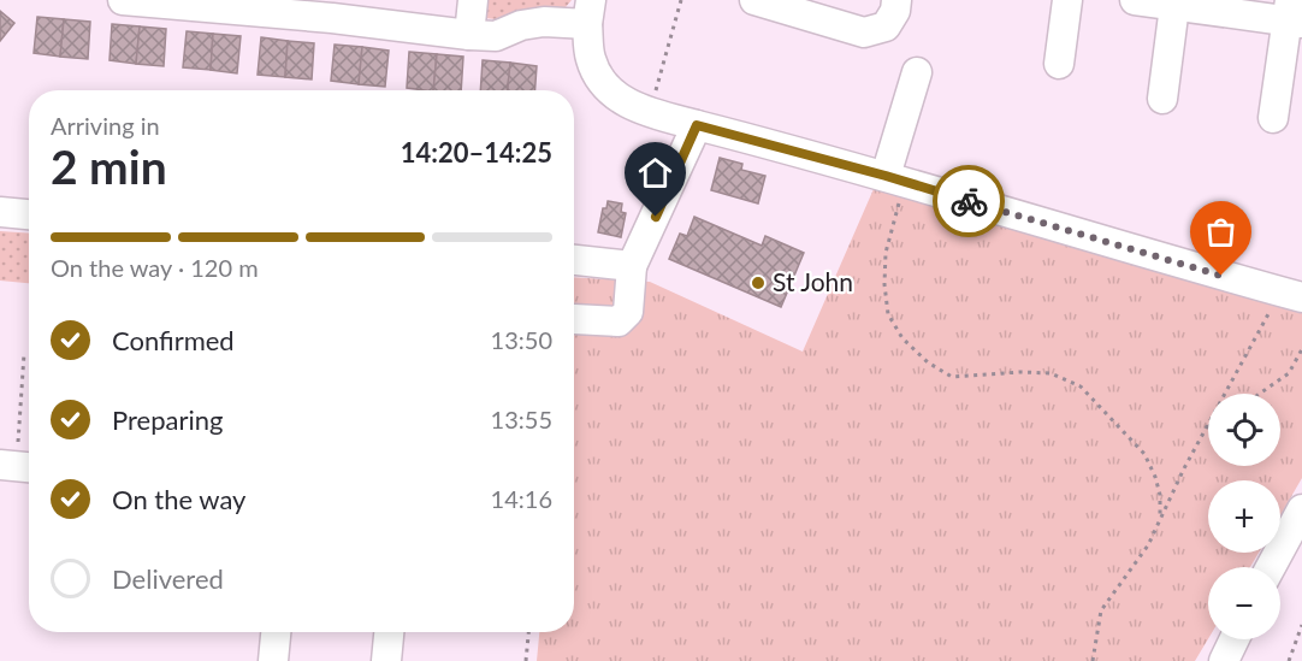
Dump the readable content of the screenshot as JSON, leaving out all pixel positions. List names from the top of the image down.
{
  "places": ["St John"],
  "page": {
    "heading": ["2 min", "Arriving in", "14:20–14:25"],
    "bar": "On the way · 120 m",
    "list": [
      ["Confirmed", "13:50"],
      ["Preparing", "13:55"],
      ["On the way", "14:16"],
      "Delivered"
    ],
    "map_buttons": ["+", "−"]
  }
}
